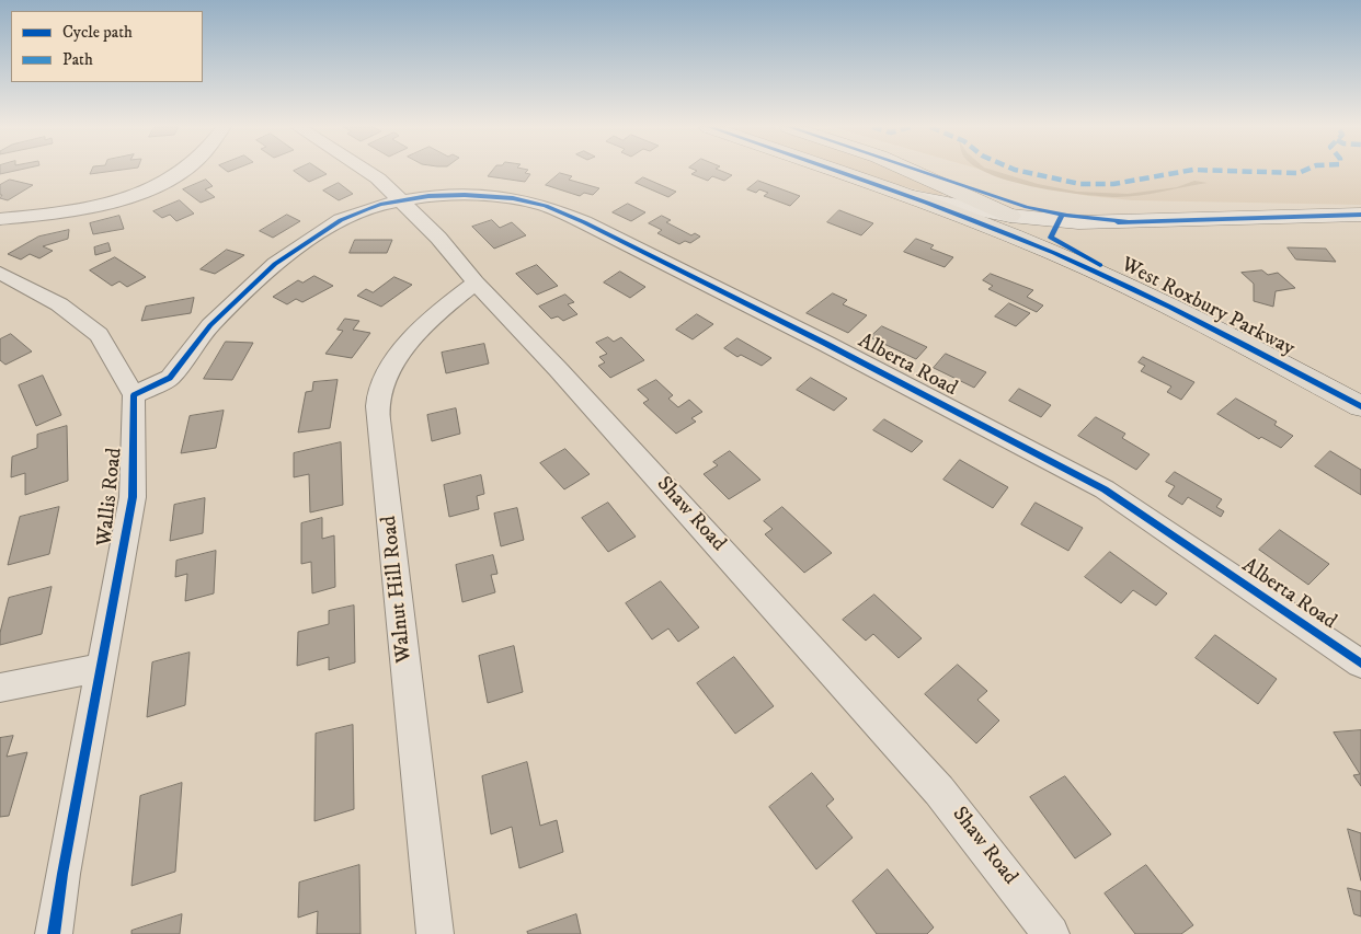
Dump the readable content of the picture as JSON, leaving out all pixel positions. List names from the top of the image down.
{
  "streets": {
    "main road": ["West Roxbury Parkway"],
    "street": [
      "Alberta Road",
      "Wallis Road",
      "Shaw Road",
      "Walnut Hill Road"
    ]
  },
  "crossings": [
    ["Alberta Road", "Shaw Road"],
    ["Shaw Road", "Walnut Hill Road"]
  ],
  "legend": ["Cycle path", "Path"]
}
